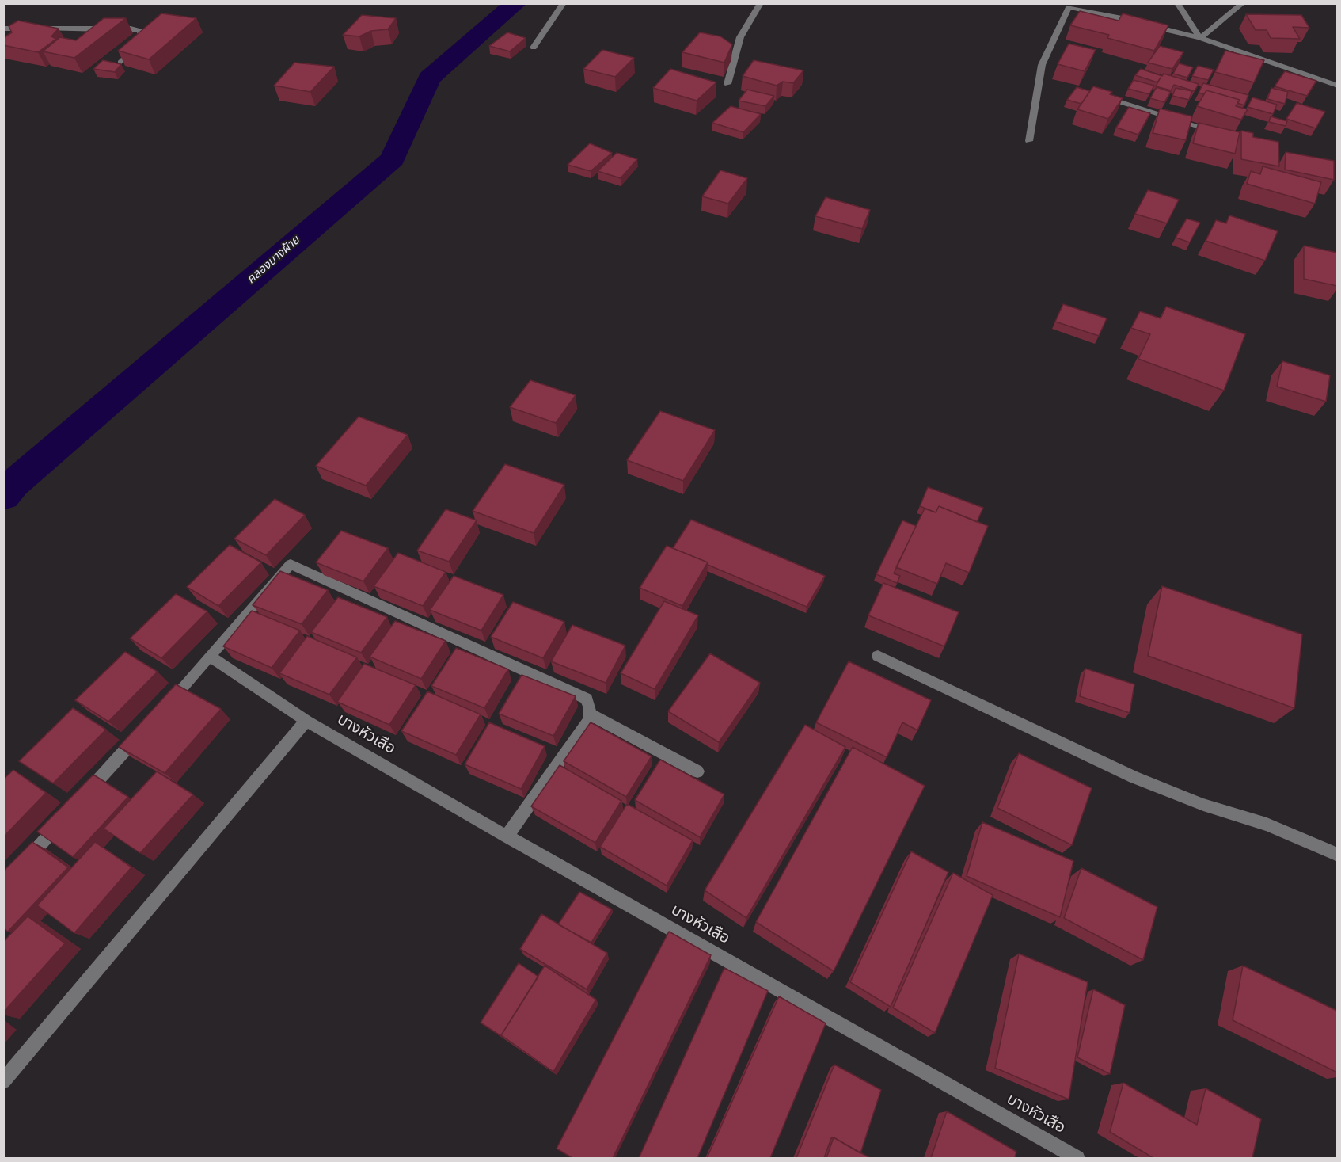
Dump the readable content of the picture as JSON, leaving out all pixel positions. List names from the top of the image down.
{
  "streets": {
    "street": ["บางหัวเสือ"]
  },
  "water": ["คลองบางฝ้าย"]
}
